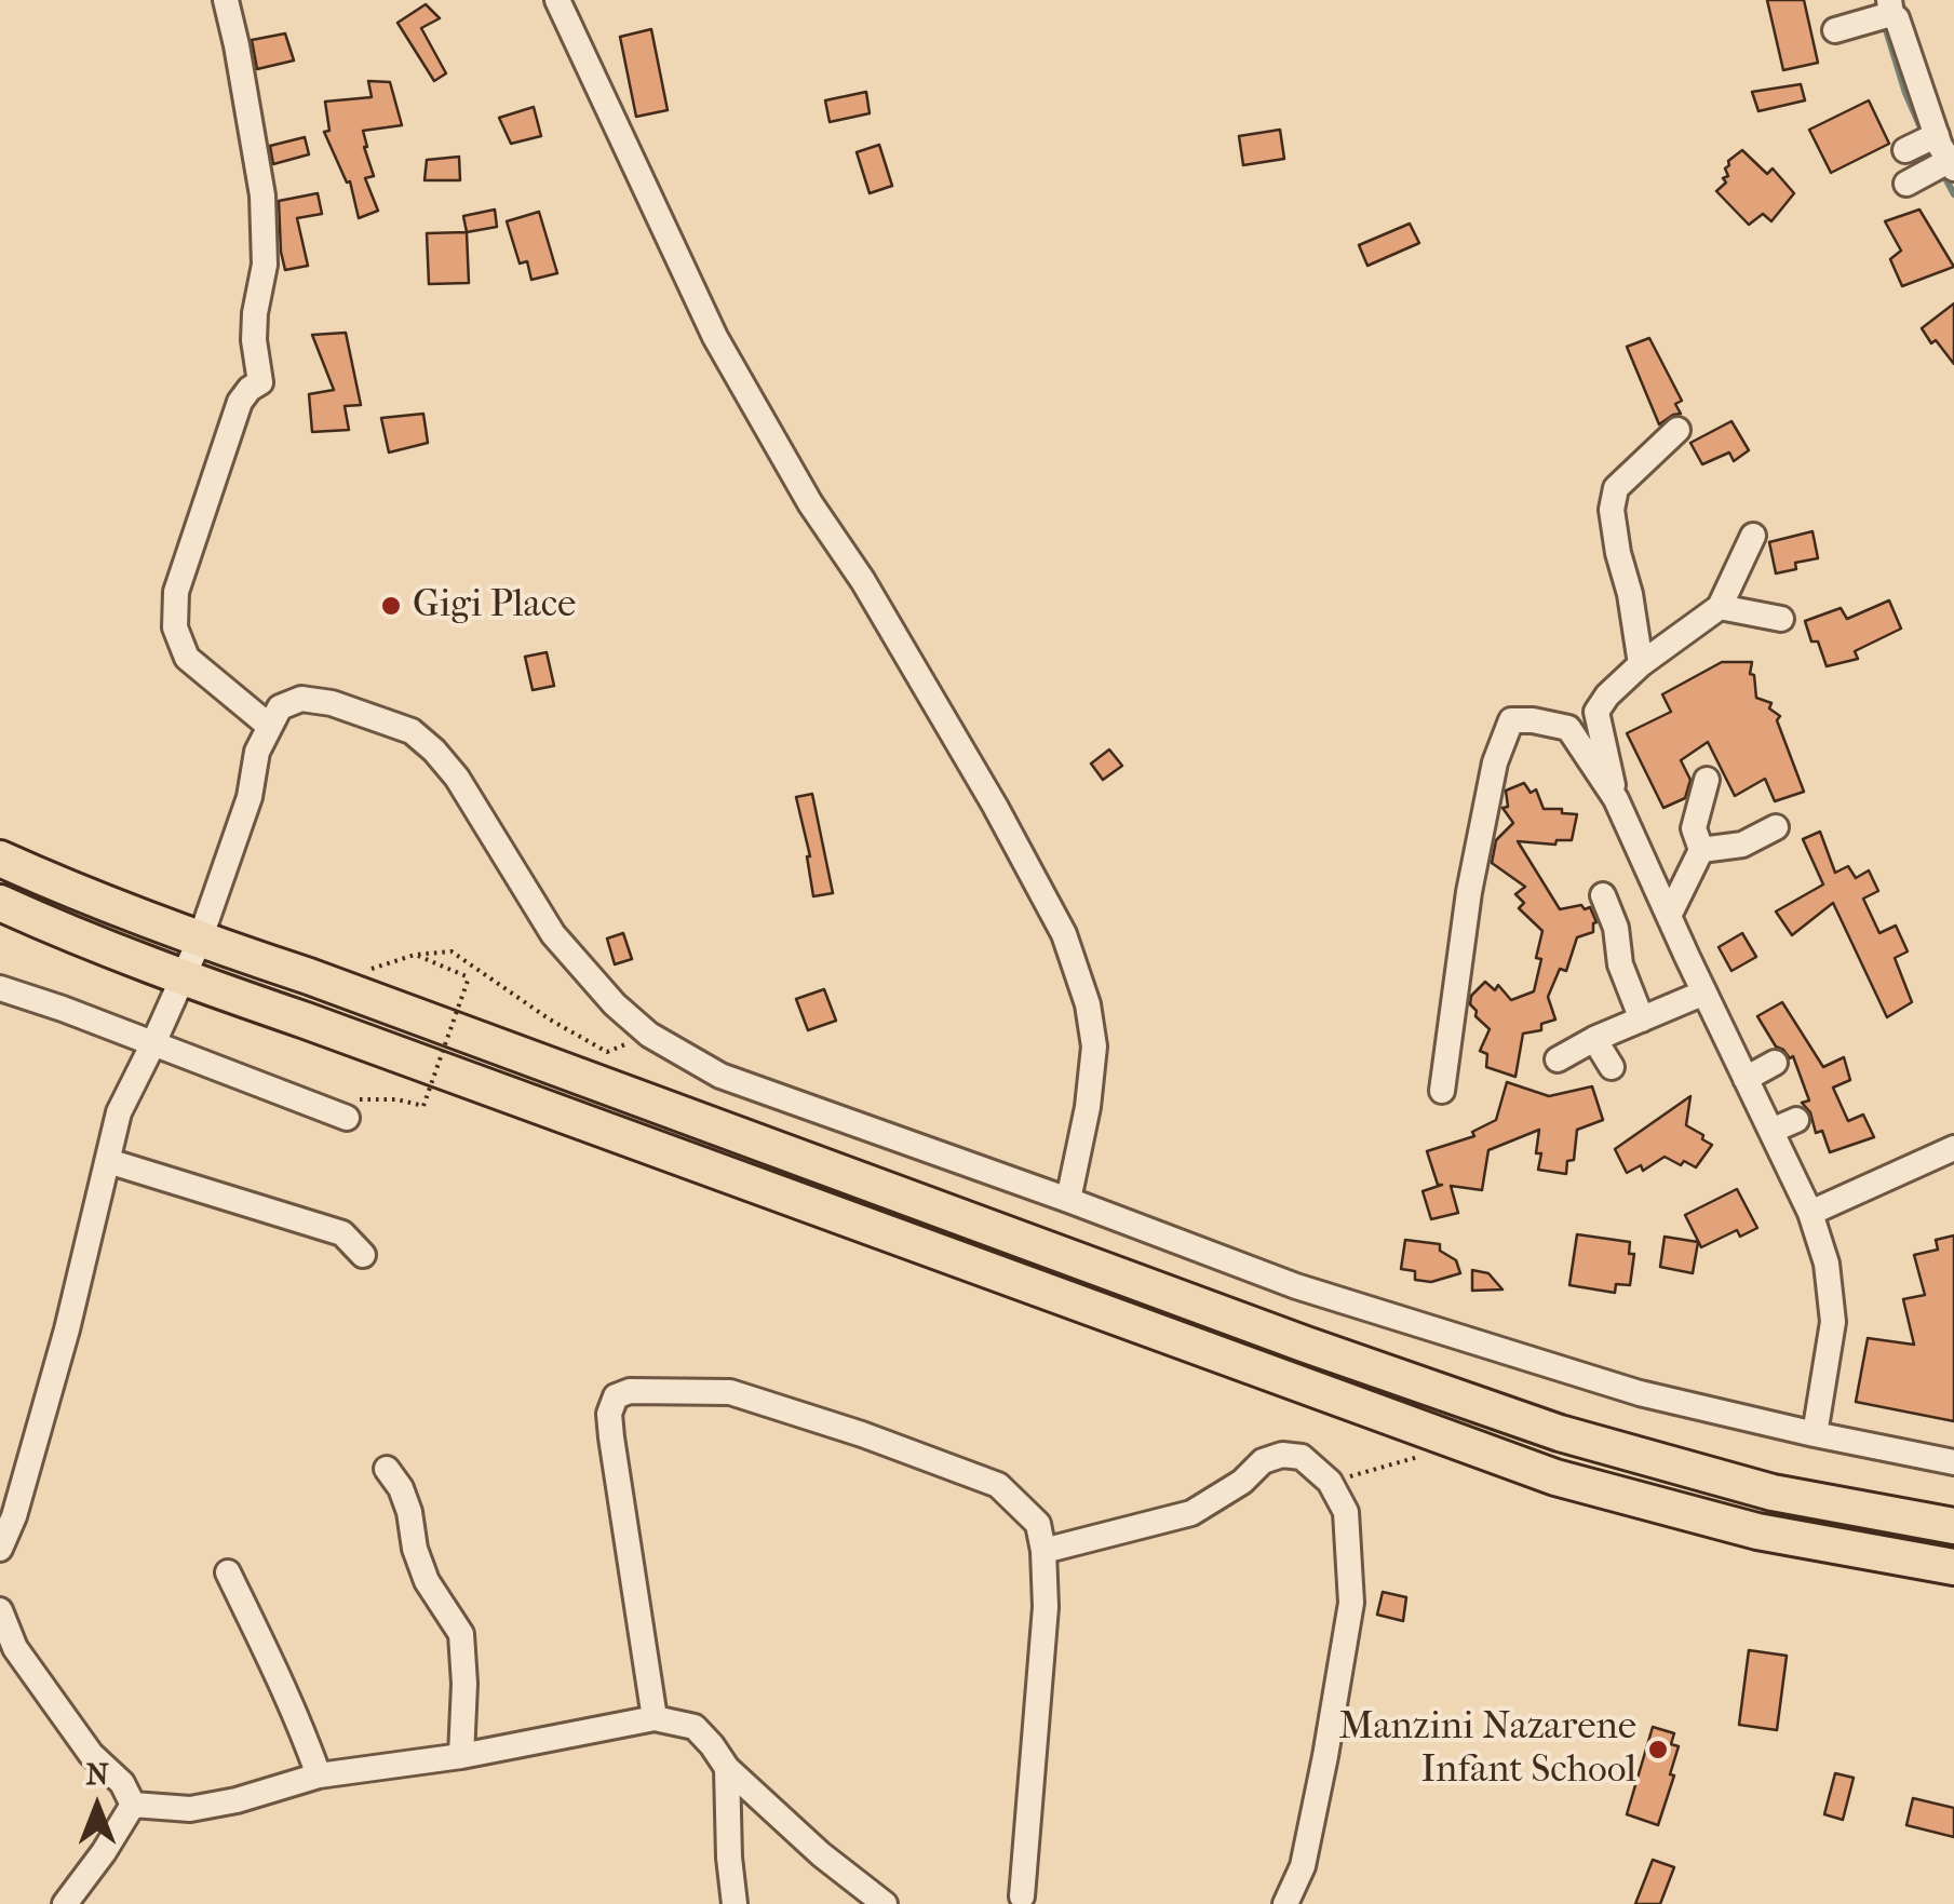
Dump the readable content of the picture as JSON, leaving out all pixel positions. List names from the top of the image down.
{
  "places": ["Gigi Place", "Manzini Nazarene Infant School"],
  "north": "top"
}
